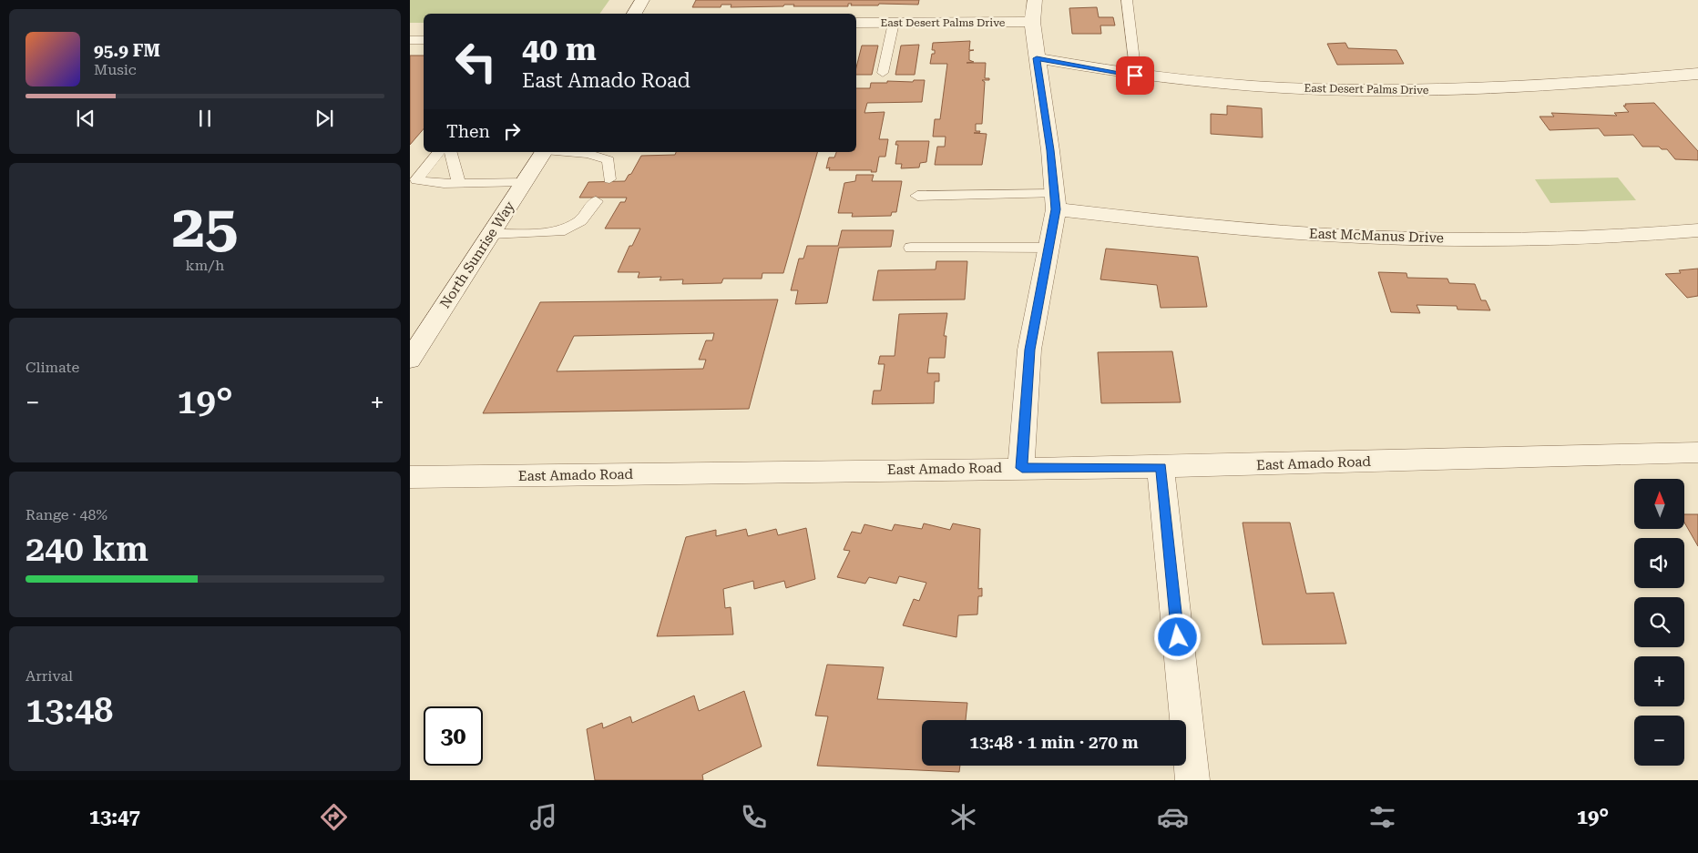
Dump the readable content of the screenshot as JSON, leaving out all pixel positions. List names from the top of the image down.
{
  "streets": {
    "street": [
      "East Desert Palms Drive",
      "East McManus Drive",
      "North Sunrise Way",
      "East Amado Road"
    ]
  },
  "north": "top",
  "page": {
    "turn": ["40 m", "East Amado Road"],
    "song": ["95.9 FM", "Music"],
    "then": "Then",
    "tile": [
      ["25", "km/h"],
      "Climate",
      ["Range · 48%", "240 km"],
      ["Arrival", "13:48"]
    ],
    "heat": ["−", "19°", "+"],
    "map_buttons": ["+", "−"],
    "limit": "30",
    "trip": "13:48 · 1 min · 270 m",
    "tabs": ["13:47", "19°"]
  }
}
